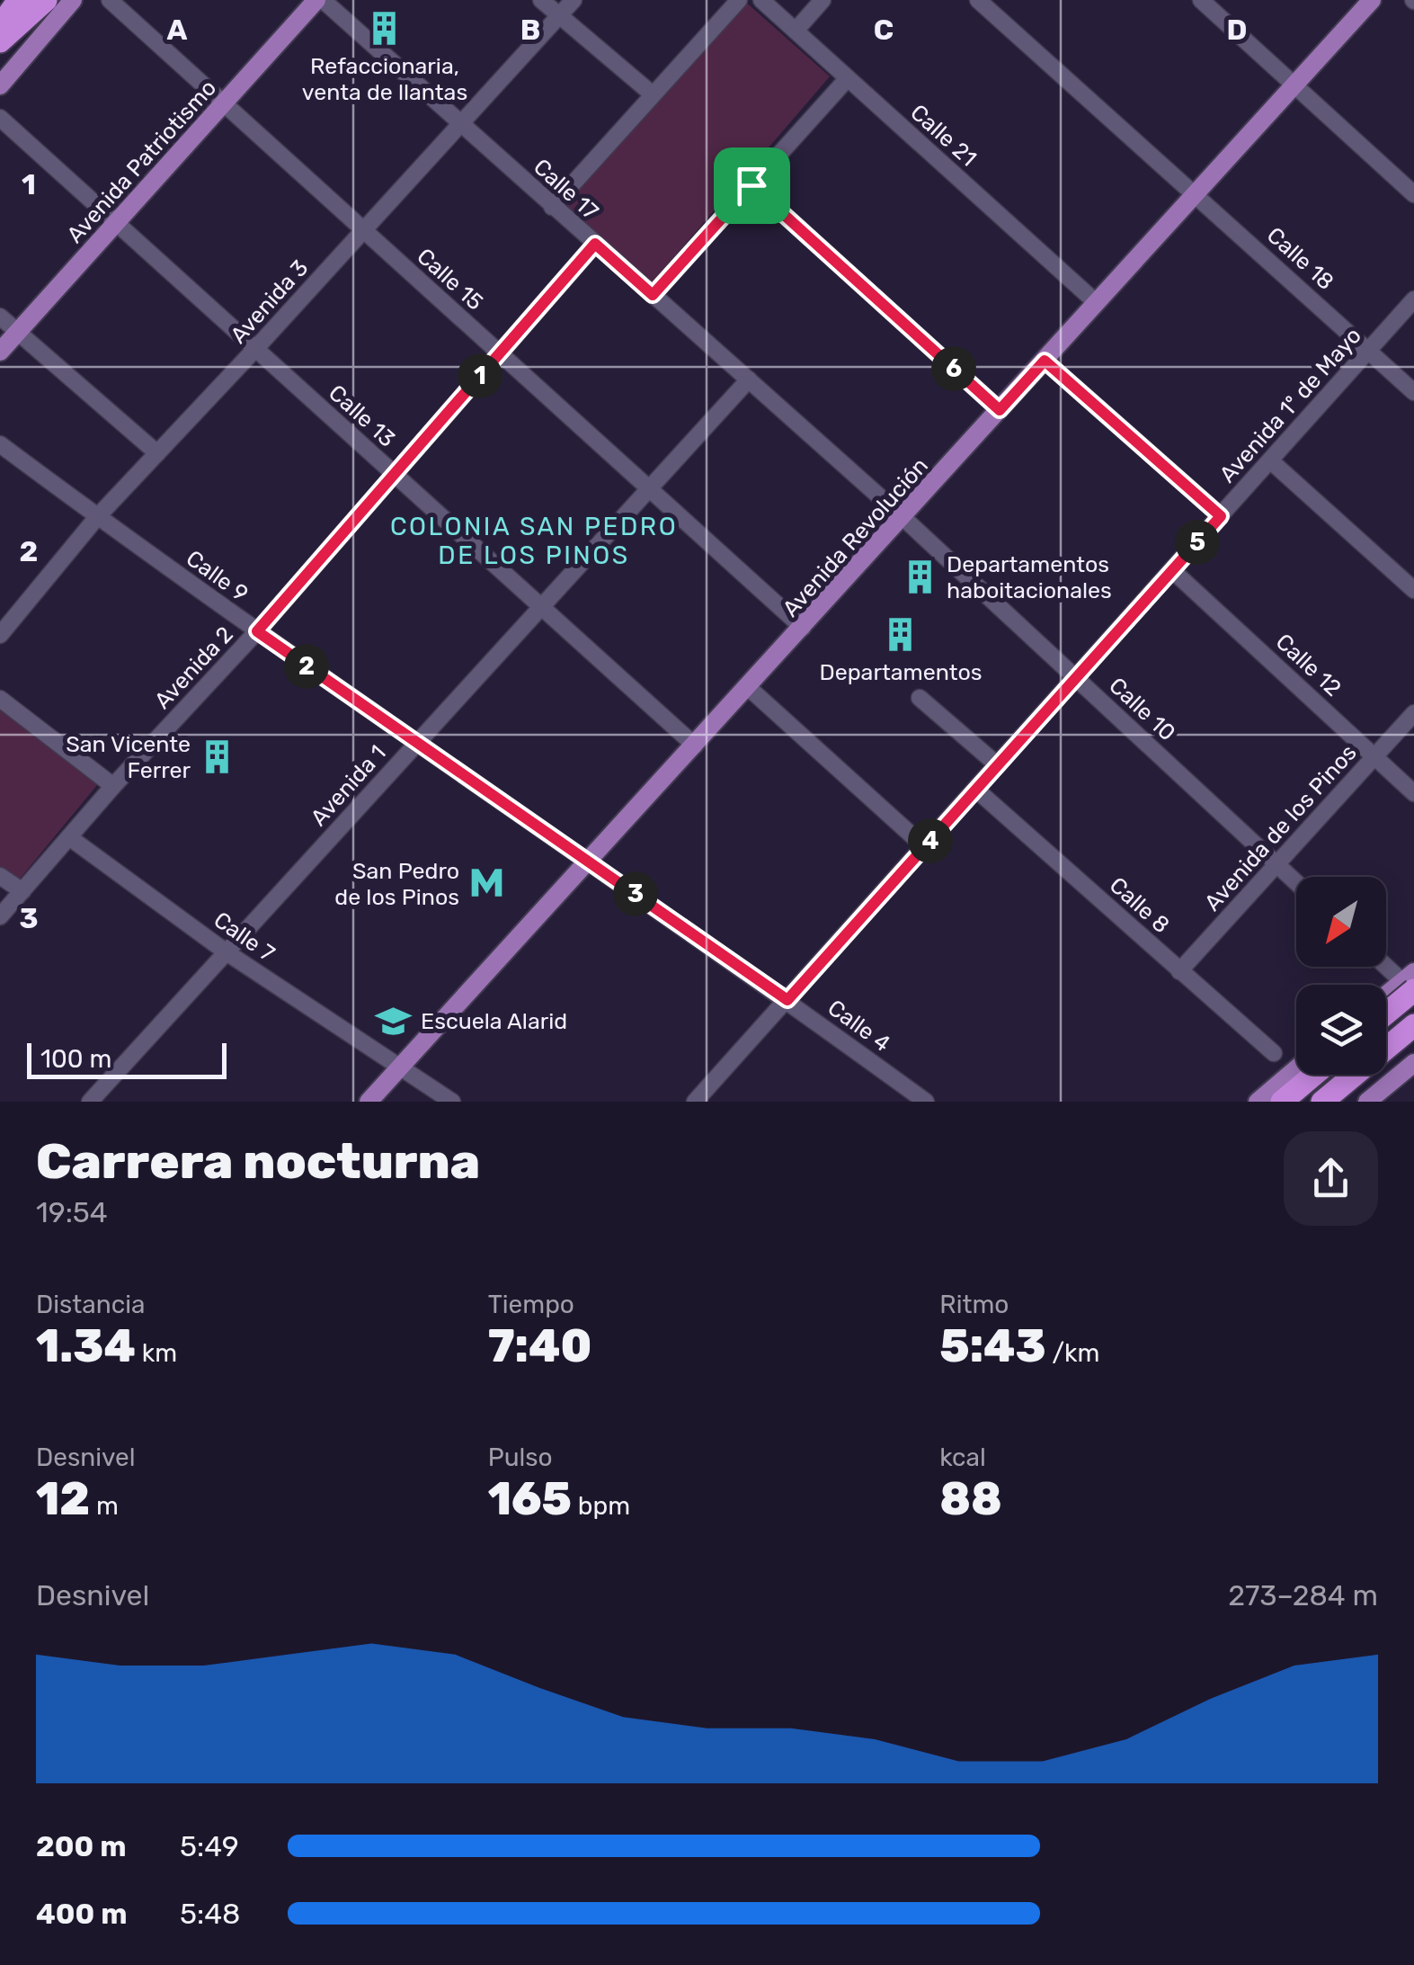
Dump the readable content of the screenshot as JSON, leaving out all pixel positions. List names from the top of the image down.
{
  "streets": {
    "main road": ["Avenida Patriotismo", "Avenida Revolución"],
    "street": [
      "Calle 21",
      "Calle 17",
      "Calle 18",
      "Calle 15",
      "Avenida 3",
      "Avenida 1º de Mayo",
      "Calle 13",
      "Calle 9",
      "Calle 12",
      "Avenida 2",
      "Calle 10",
      "Avenida 1",
      "Avenida de los Pinos",
      "Calle 8",
      "Calle 7",
      "Calle 4"
    ]
  },
  "crossings": [
    ["Calle 21", "Avenida Revolución"],
    ["Avenida Patriotismo", "Calle 17"],
    ["Avenida Patriotismo", "Calle 15"],
    ["Avenida Patriotismo", "Calle 13"],
    ["Calle 17", "Avenida 3"],
    ["Calle 17", "Avenida Revolución"],
    ["Calle 17", "Avenida 2"],
    ["Calle 17", "Calle 10"],
    ["Calle 17", "Avenida 1"],
    ["Calle 18", "Avenida 1º de Mayo"],
    ["Calle 18", "Avenida Revolución"],
    ["Calle 15", "Avenida 3"],
    ["Calle 15", "Avenida Revolución"],
    ["Calle 15", "Avenida 2"],
    ["Calle 15", "Avenida 1"],
    ["Avenida 3", "Calle 13"],
    ["Avenida 3", "Calle 9"],
    ["Avenida 1º de Mayo", "Calle 12"],
    ["Avenida 1º de Mayo", "Calle 10"],
    ["Avenida 1º de Mayo", "Calle 8"],
    ["Avenida 1º de Mayo", "Calle 4"],
    ["Calle 13", "Avenida Revolución"],
    ["Calle 13", "Avenida 2"],
    ["Calle 13", "Avenida 1"],
    ["Avenida Revolución", "Calle 9"],
    ["Avenida Revolución", "Calle 10"],
    ["Avenida Revolución", "Calle 7"],
    ["Avenida Revolución", "Calle 4"],
    ["Calle 9", "Avenida 2"],
    ["Calle 9", "Avenida 1"],
    ["Calle 9", "Calle 4"],
    ["Calle 12", "Avenida de los Pinos"],
    ["Avenida 2", "Calle 7"],
    ["Calle 10", "Avenida de los Pinos"],
    ["Avenida 1", "Calle 7"],
    ["Avenida de los Pinos", "Calle 8"]
  ],
  "districts": ["COLONIA SAN PEDRO DE LOS PINOS"],
  "places": {
    "building": [
      "Refaccionaria, venta de llantas",
      "Departamentos haboitacionales",
      "Departamentos",
      "San Vicente Ferrer"
    ],
    "metro station": ["San Pedro de los Pinos"],
    "school or university": ["Escuela Alarid"]
  },
  "scale_bar": "100 m",
  "north": "bottom left",
  "page": {
    "pins": [
      "6",
      "1",
      "5",
      "2",
      "4",
      "3"
    ],
    "scale": "100 m",
    "heading": ["Carrera nocturna", "19:54"],
    "stats": [
      ["Distancia", "1.34 km"],
      ["Tiempo", "7:40"],
      ["Ritmo", "5:43 /km"],
      ["Desnivel", "12 m"],
      ["Pulso", "165 bpm"],
      ["kcal", "88"]
    ],
    "chart": ["Desnivel", "273–284 m"],
    "list": [
      {
        "name": "200 m",
        "note": "5:49"
      },
      {
        "name": "400 m",
        "note": "5:48"
      }
    ]
  },
  "grid": {
    "columns": [
      "A",
      "B",
      "C",
      "D"
    ],
    "rows": ["1", "2", "3"]
  }
}
